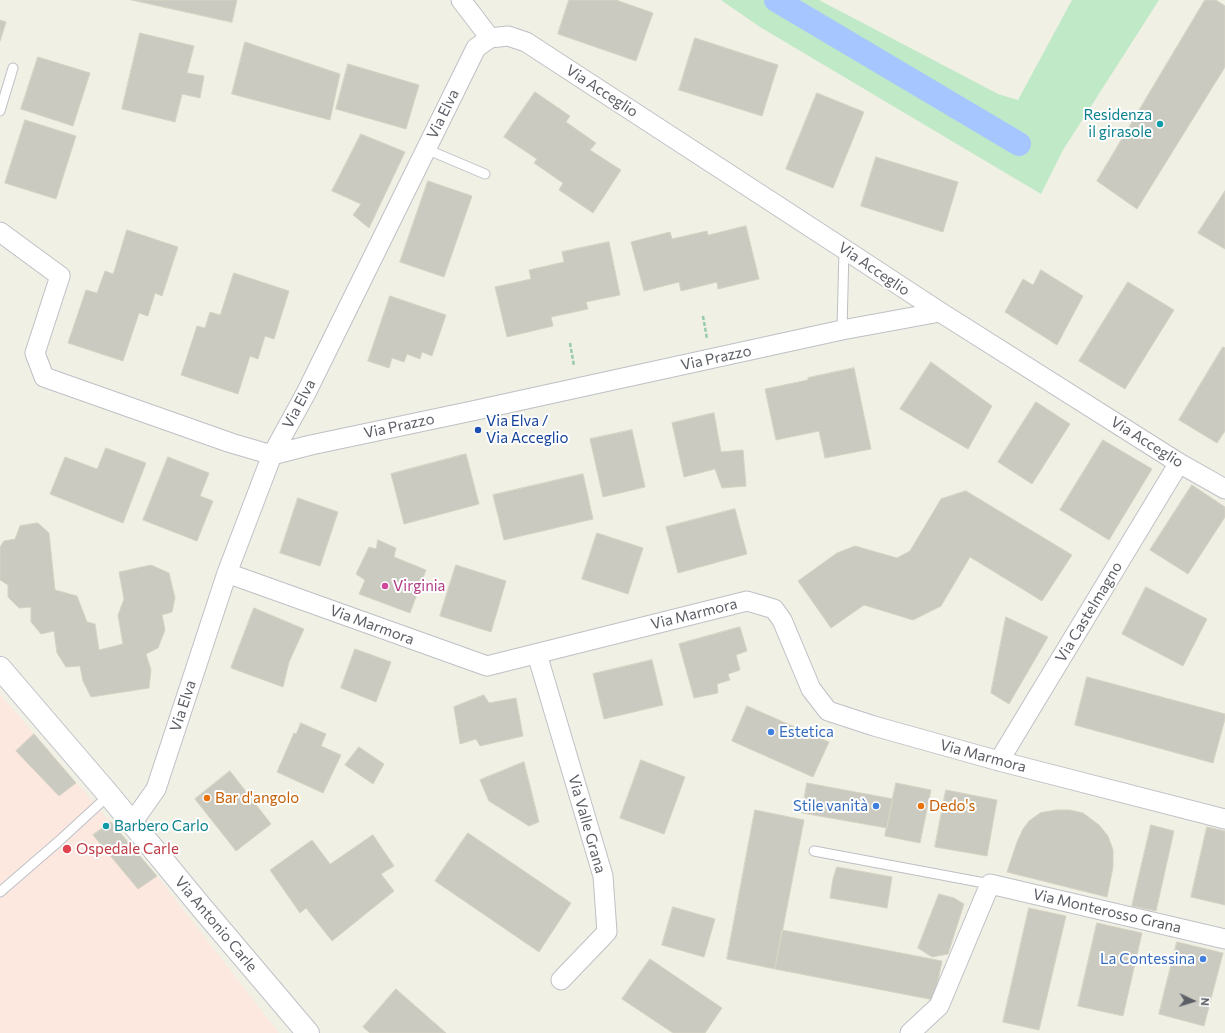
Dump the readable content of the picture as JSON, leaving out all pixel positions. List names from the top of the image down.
{
  "streets": {
    "street": [
      "Via Acceglio",
      "Via Elva",
      "Via Prazzo",
      "Via Castelmagno",
      "Via Marmora",
      "Via Valle Grana",
      "Via Monterosso Grana",
      "Via Antonio Carle"
    ]
  },
  "crossings": [
    ["Via Acceglio", "Via Elva"],
    ["Via Acceglio", "Via Prazzo"],
    ["Via Acceglio", "Via Castelmagno"],
    ["Via Elva", "Via Prazzo"],
    ["Via Elva", "Via Marmora"],
    ["Via Elva", "Via Antonio Carle"],
    ["Via Castelmagno", "Via Marmora"],
    ["Via Marmora", "Via Valle Grana"]
  ],
  "places": [
    "Residenza il girasole",
    "Via Elva / Via Acceglio",
    "Virginia",
    "Estetica",
    "Bar d'angolo",
    "Stile vanità",
    "Dedo's",
    "Barbero Carlo",
    "Ospedale Carle",
    "La Contessina"
  ],
  "north": "right"
}
